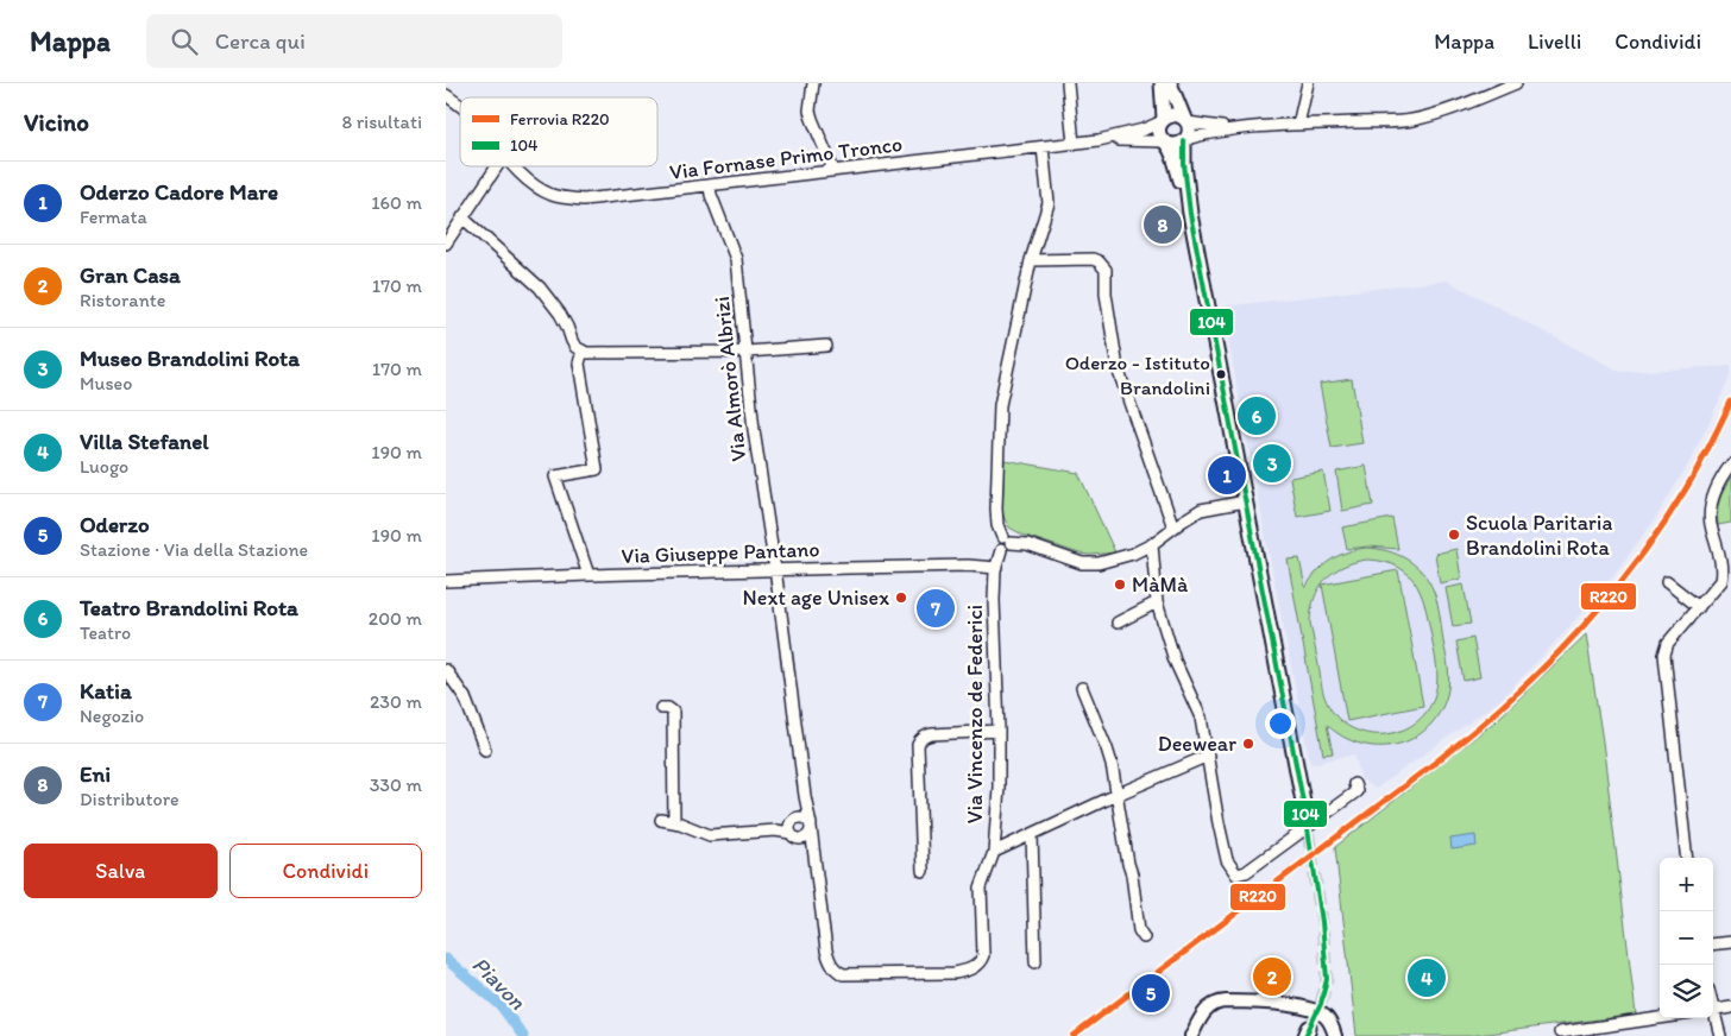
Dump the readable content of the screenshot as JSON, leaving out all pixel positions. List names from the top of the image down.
{
  "streets": {
    "street": [
      "Via Fornase Primo Tronco",
      "Via Almorò Albrizi",
      "Via Giuseppe Pantano",
      "Via Vincenzo de Federici"
    ]
  },
  "crossings": [
    ["Via Fornase Primo Tronco", "Via Almorò Albrizi"],
    ["Via Almorò Albrizi", "Via Giuseppe Pantano"],
    ["Via Almorò Albrizi", "Via Vincenzo de Federici"],
    ["Via Giuseppe Pantano", "Via Vincenzo de Federici"]
  ],
  "water": ["Piavon"],
  "places": [
    "Oderzo - Istituto Brandolini",
    "Scuola Paritaria Brandolini Rota",
    "MàMà",
    "Next age Unisex",
    "Deewear"
  ],
  "lines": ["transit line 104", "rail line R220"],
  "legend": ["Ferrovia R220", "104"],
  "page": {
    "header": "Mappa",
    "search": "Cerca qui",
    "nav": ["Mappa", "Livelli", "Condividi"],
    "heading": ["Vicino", "8 risultati"],
    "list": [
      {
        "mark": "1",
        "name": "Oderzo Cadore Mare",
        "note": "Fermata",
        "value": "160 m"
      },
      {
        "mark": "2",
        "name": "Gran Casa",
        "note": "Ristorante",
        "value": "170 m"
      },
      {
        "mark": "3",
        "name": "Museo Brandolini Rota",
        "note": "Museo",
        "value": "170 m"
      },
      {
        "mark": "4",
        "name": "Villa Stefanel",
        "note": "Luogo",
        "value": "190 m"
      },
      {
        "mark": "5",
        "name": "Oderzo",
        "note": "Stazione · Via della Stazione",
        "value": "190 m"
      },
      {
        "mark": "6",
        "name": "Teatro Brandolini Rota",
        "note": "Teatro",
        "value": "200 m"
      },
      {
        "mark": "7",
        "name": "Katia",
        "note": "Negozio",
        "value": "230 m"
      },
      {
        "mark": "8",
        "name": "Eni",
        "note": "Distributore",
        "value": "330 m"
      }
    ],
    "pins": [
      "8",
      "6",
      "3",
      "1",
      "7",
      "2",
      "4",
      "5"
    ],
    "buttons": ["Salva", "Condividi"],
    "map_buttons": ["+", "−"]
  }
}
